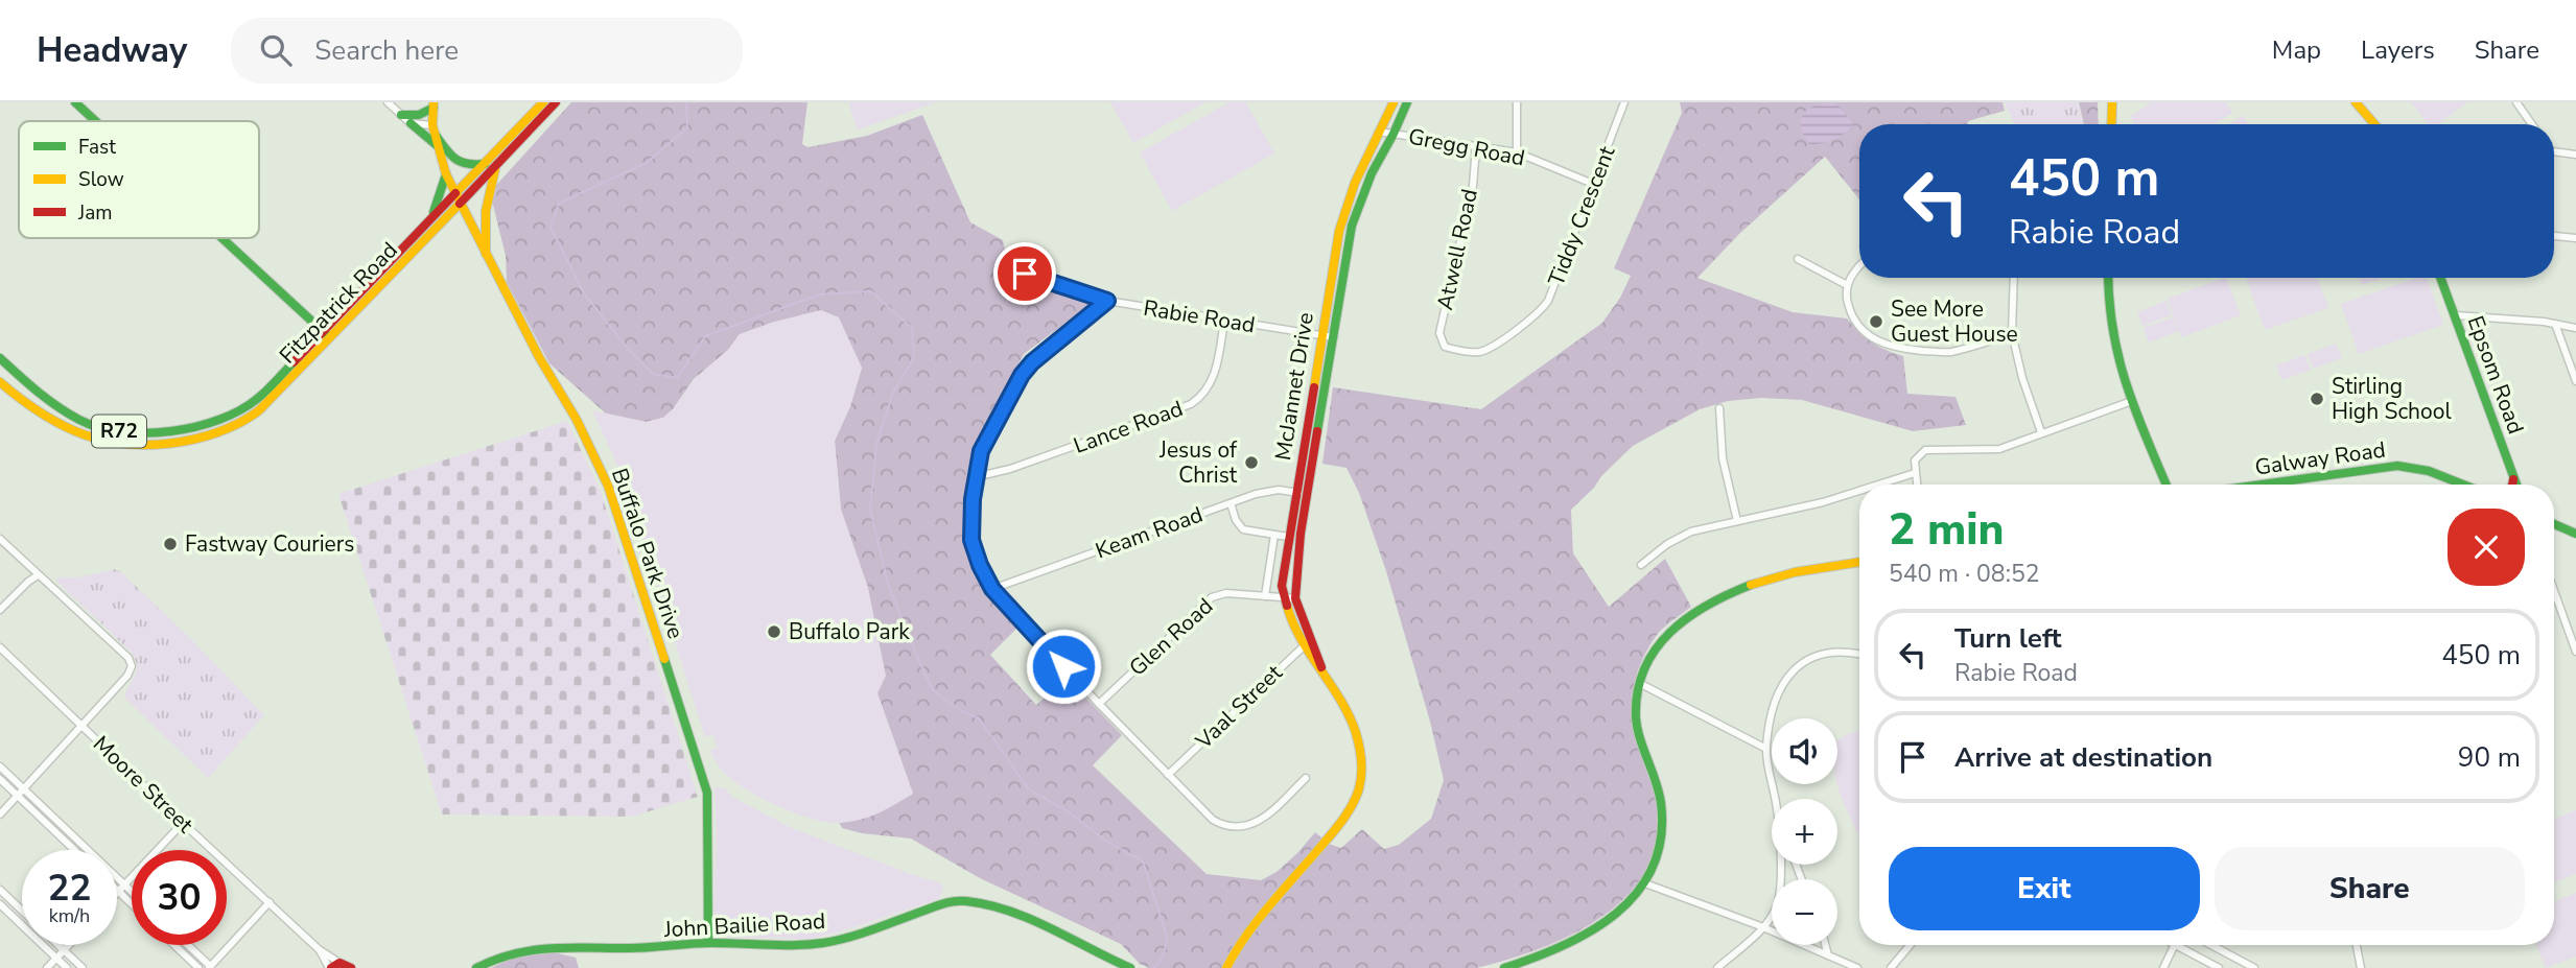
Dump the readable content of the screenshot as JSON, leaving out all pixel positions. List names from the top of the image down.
{
  "streets": {
    "main road": [
      "Fitzpatrick Road",
      "Epsom Road",
      "McJannet Drive",
      "R72",
      "Galway Road",
      "Buffalo Park Drive",
      "John Bailie Road"
    ],
    "street": [
      "Gregg Road",
      "Tiddy Crescent",
      "Atwell Road",
      "Rabie Road",
      "Lance Road",
      "Keam Road",
      "Glen Road",
      "Vaal Street",
      "Moore Street"
    ]
  },
  "crossings": [
    ["Gregg Road", "Tiddy Crescent"],
    ["Gregg Road", "Atwell Road"],
    ["Gregg Road", "McJannet Drive"],
    ["Tiddy Crescent", "Atwell Road"],
    ["Fitzpatrick Road", "R72"],
    ["Fitzpatrick Road", "Buffalo Park Drive"],
    ["Rabie Road", "McJannet Drive"],
    ["Rabie Road", "Lance Road"],
    ["McJannet Drive", "Keam Road"],
    ["McJannet Drive", "Glen Road"],
    ["McJannet Drive", "Vaal Street"],
    ["R72", "Buffalo Park Drive"],
    ["Buffalo Park Drive", "John Bailie Road"]
  ],
  "places": [
    "See More Guest House",
    "Stirling High School",
    "Jesus of Christ",
    "Fastway Couriers",
    "Buffalo Park"
  ],
  "legend": ["Fast", "Slow", "Jam"],
  "page": {
    "header": "Headway",
    "search": "Search here",
    "nav": ["Map", "Layers", "Share"],
    "turn": ["450 m", "Rabie Road"],
    "heading": ["2 min", "540 m · 08:52"],
    "list": [
      {
        "name": "Turn left",
        "note": "Rabie Road",
        "value": "450 m"
      },
      {
        "name": "Arrive at destination",
        "value": "90 m"
      }
    ],
    "map_buttons": ["+", "−"],
    "buttons": ["Exit", "Share"],
    "speed": "22 km/h",
    "limit": "30"
  }
}
